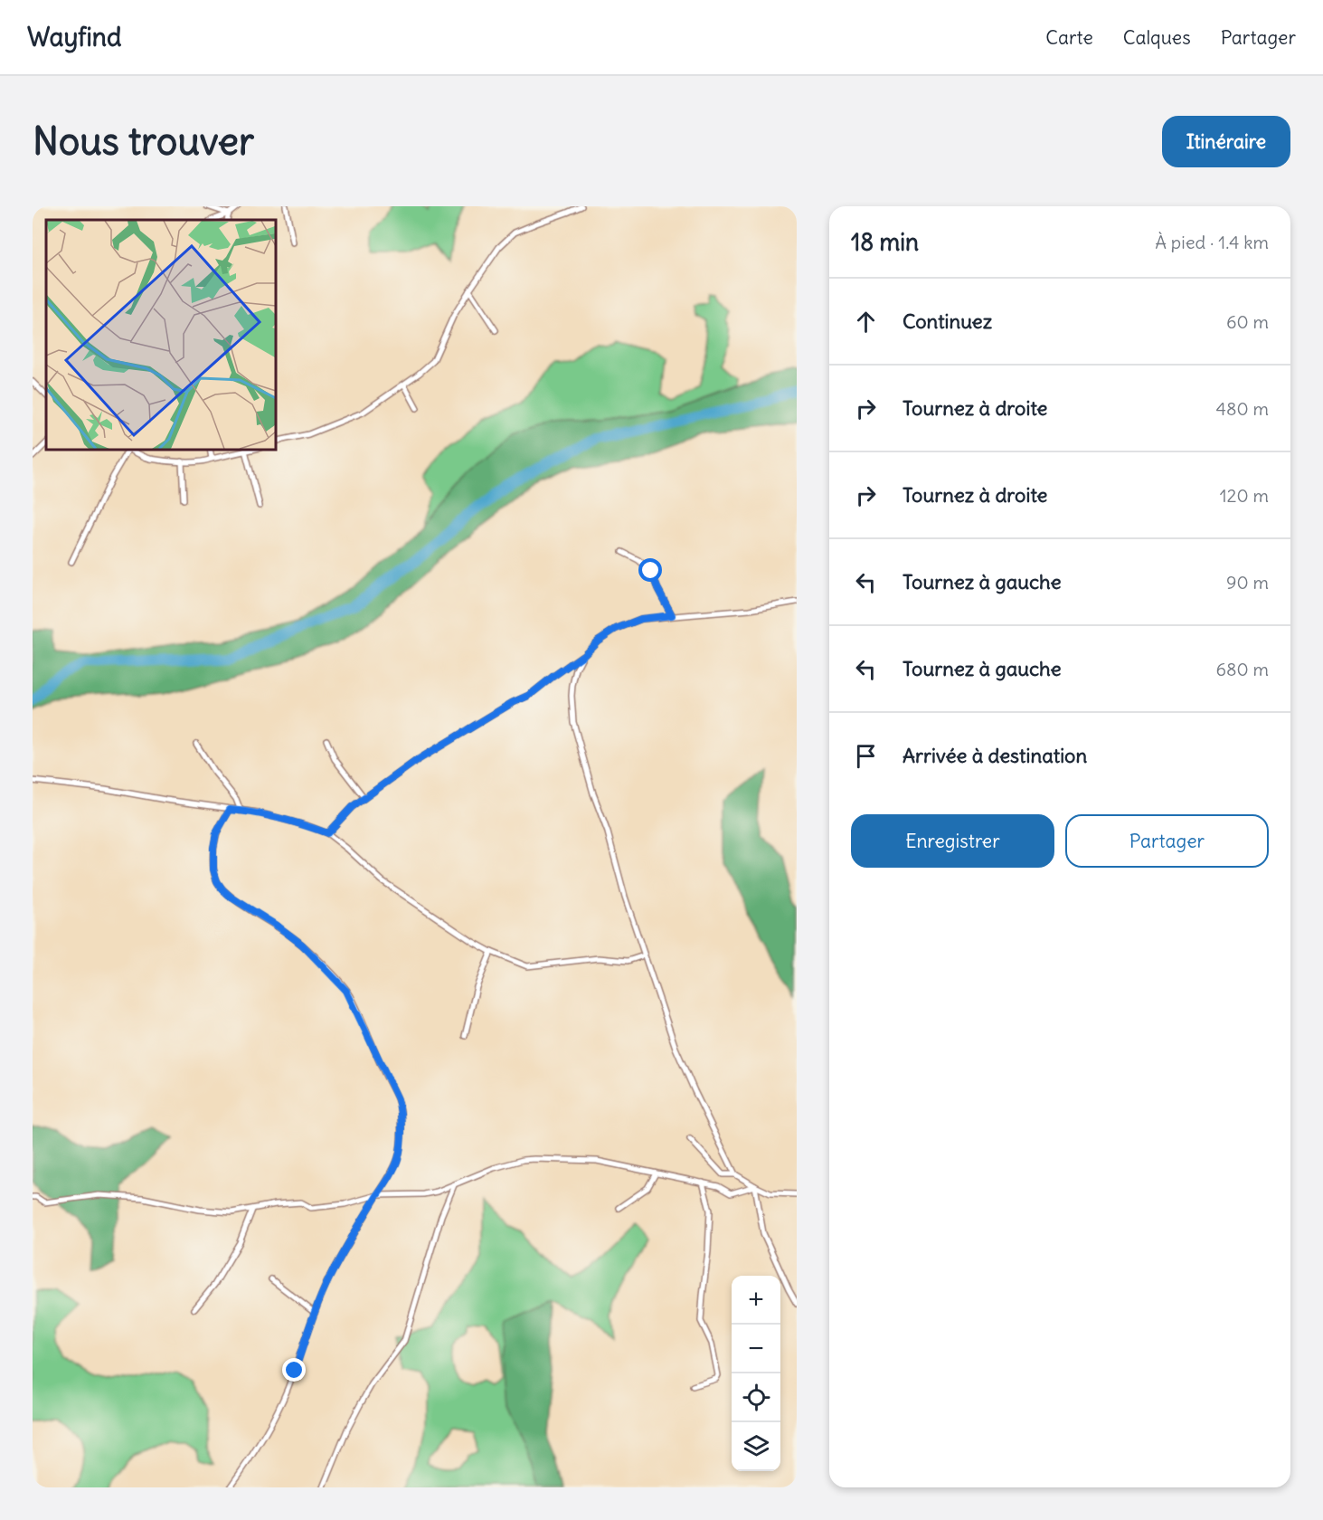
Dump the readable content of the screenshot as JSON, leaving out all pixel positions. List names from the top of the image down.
{
  "page": {
    "header": "Wayfind",
    "nav": ["Carte", "Calques", "Partager"],
    "buttons": [
      "Itinéraire",
      ["Enregistrer", "Partager"]
    ],
    "title": "Nous trouver",
    "heading": ["18 min", "À pied · 1.4 km"],
    "list": [
      ["Continuez", "60 m"],
      ["Tournez à droite", "480 m"],
      ["Tournez à droite", "120 m"],
      ["Tournez à gauche", "90 m"],
      ["Tournez à gauche", "680 m"],
      "Arrivée à destination"
    ],
    "map_buttons": ["+", "−"]
  }
}
